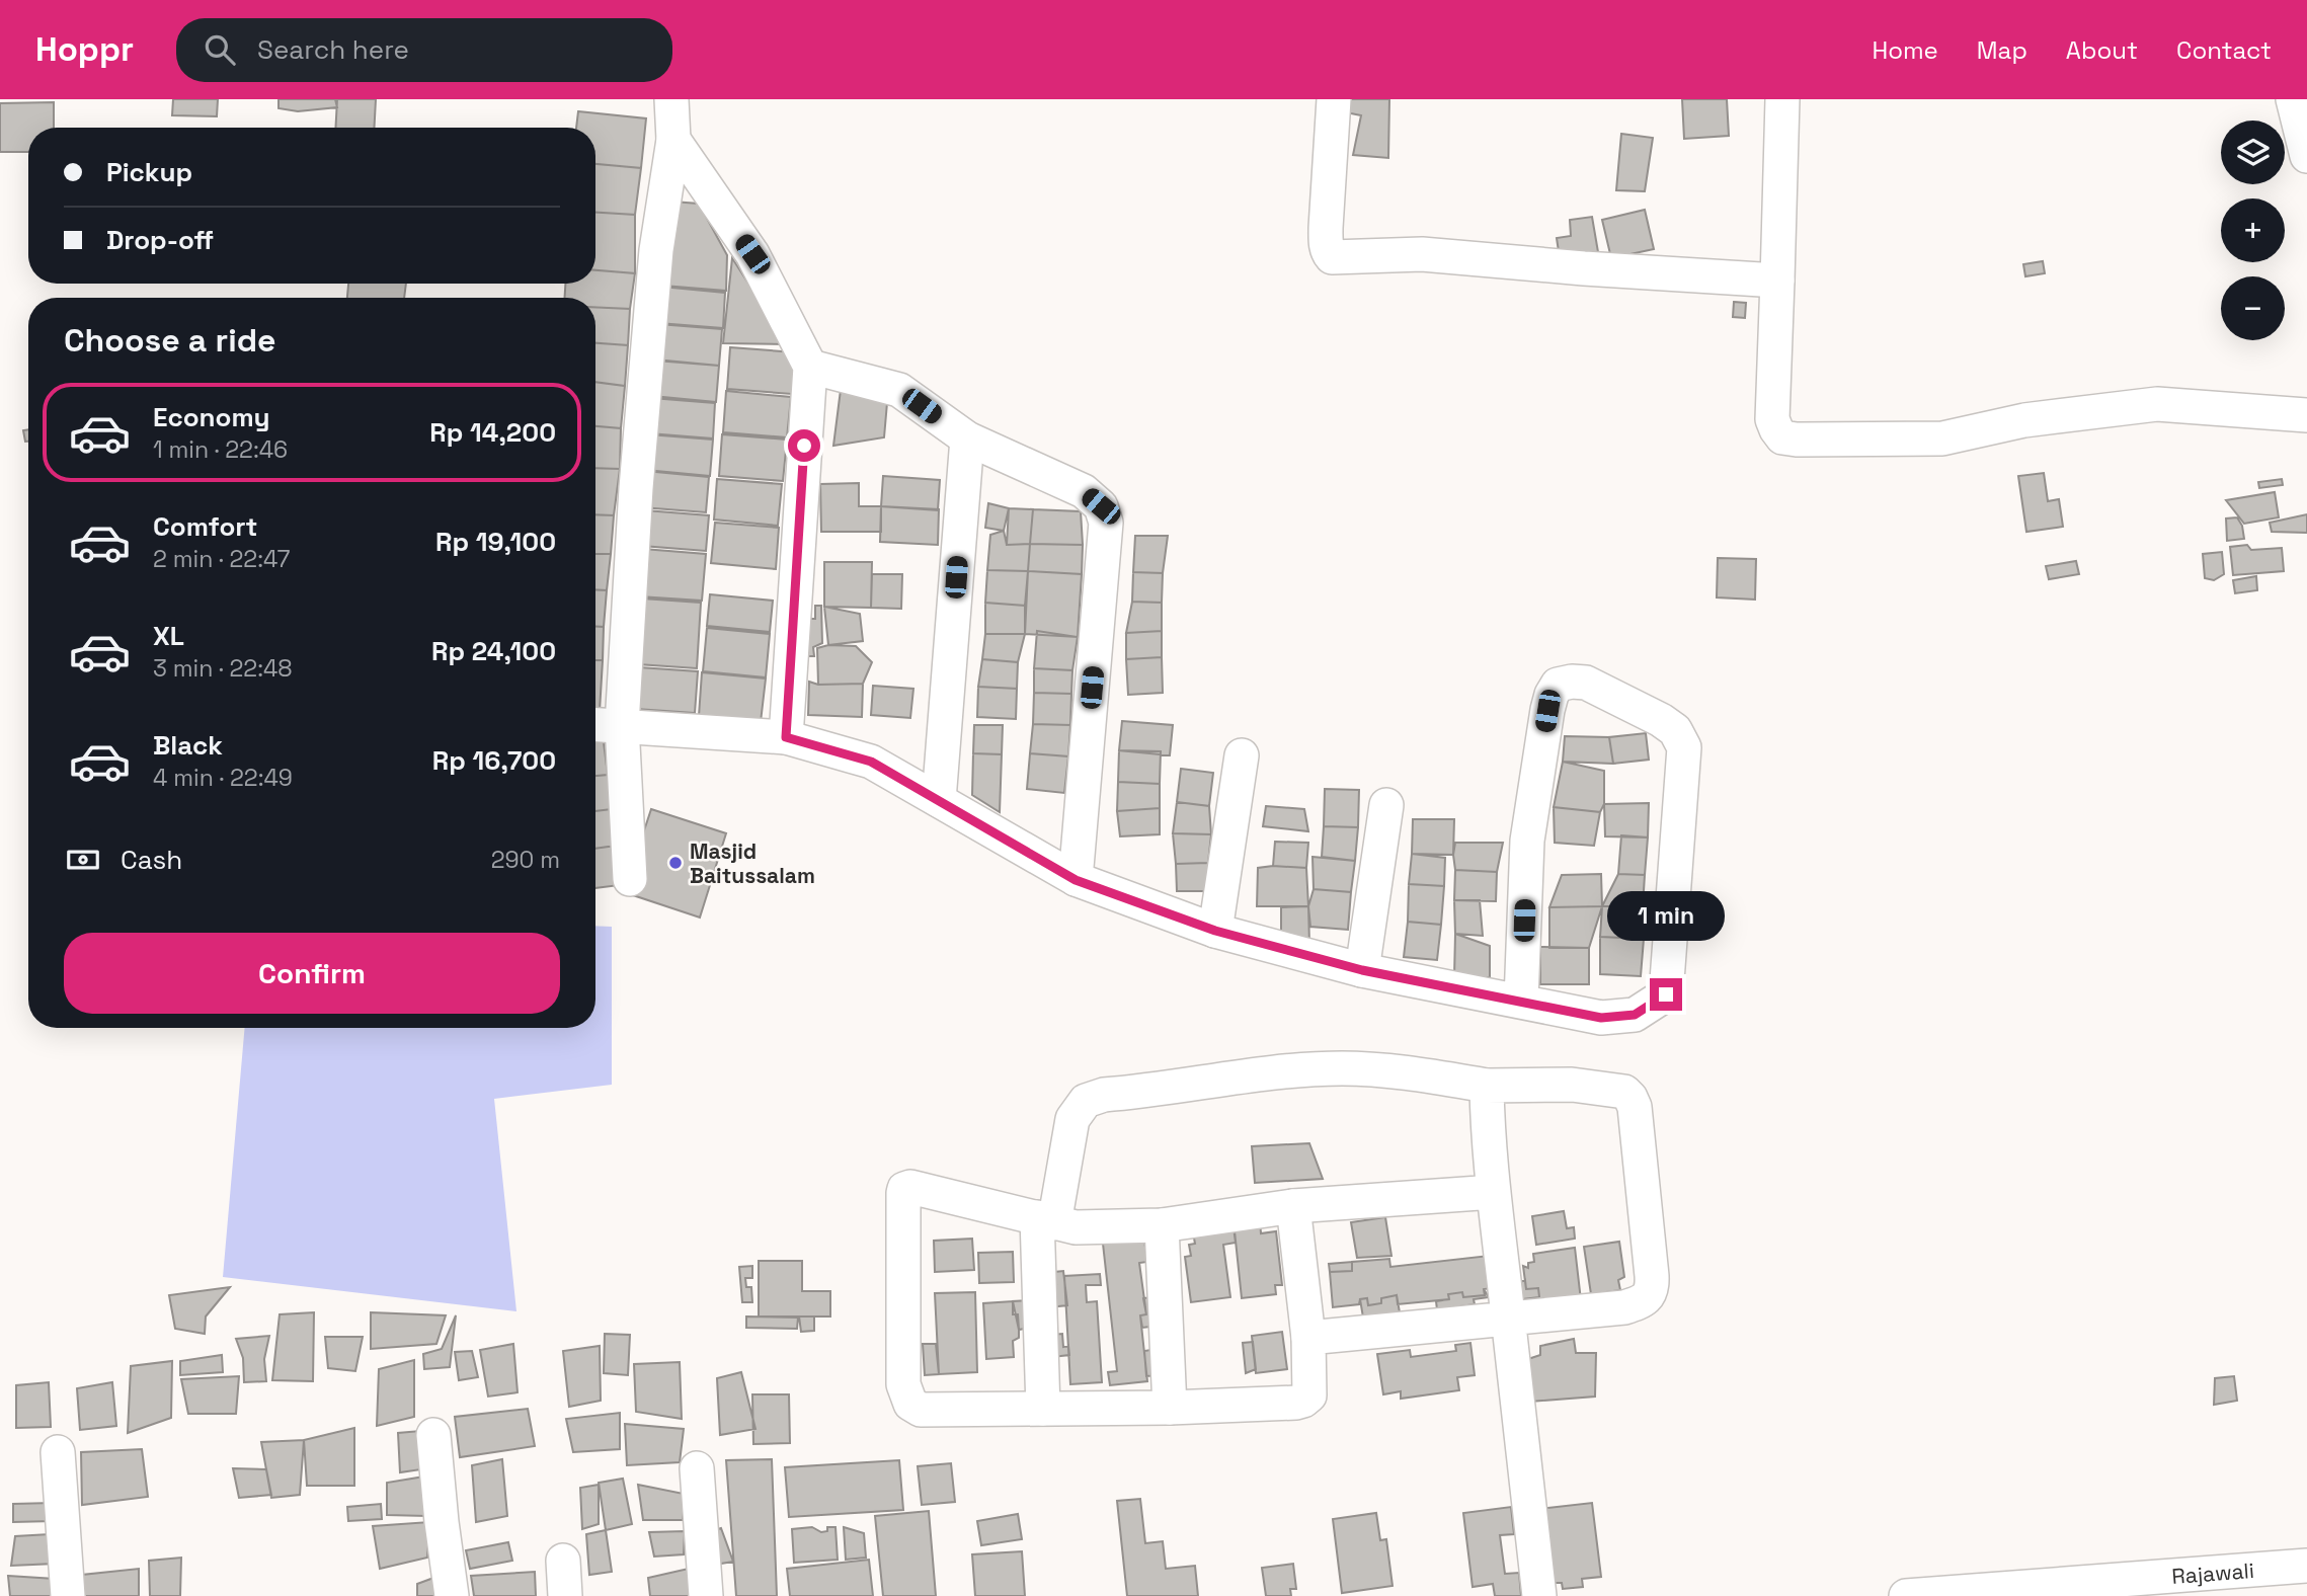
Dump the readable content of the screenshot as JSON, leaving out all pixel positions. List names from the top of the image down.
{
  "streets": {
    "street": ["Rajawali"]
  },
  "places": ["Masjid Baitussalam"],
  "page": {
    "header": "Hoppr",
    "search": "Search here",
    "nav": [
      "Home",
      "Map",
      "About",
      "Contact"
    ],
    "map_buttons": ["+", "−"],
    "banner": ["Pickup", "Drop-off"],
    "heading": "Choose a ride",
    "list": [
      {
        "name": "Economy",
        "note": "1 min · 22:46",
        "value": "Rp 14,200"
      },
      {
        "name": "Comfort",
        "note": "2 min · 22:47",
        "value": "Rp 19,100"
      },
      {
        "name": "XL",
        "note": "3 min · 22:48",
        "value": "Rp 24,100"
      },
      {
        "name": "Black",
        "note": "4 min · 22:49",
        "value": "Rp 16,700"
      }
    ],
    "pay": ["Cash", "290 m"],
    "bubble": "1 min",
    "buttons": "Confirm"
  }
}
